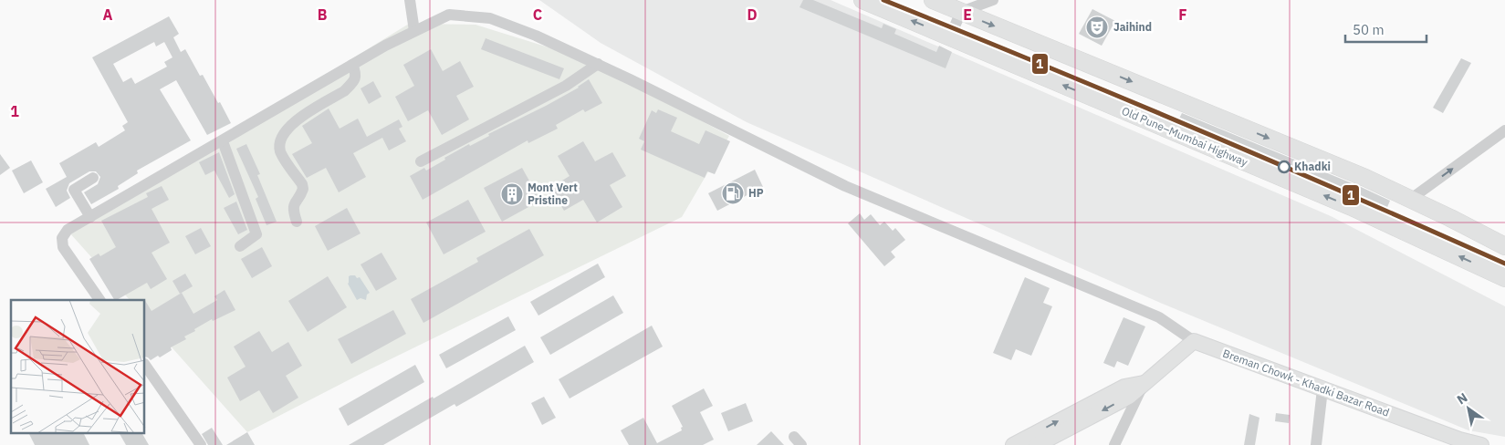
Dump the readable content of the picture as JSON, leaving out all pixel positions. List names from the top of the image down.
{
  "streets": {
    "highway": ["Old Pune–Mumbai Highway"],
    "main road": ["Breman Chowk - Khadki Bazar Road"]
  },
  "places": {
    "theatre": ["Jaihind"],
    "other": ["Khadki"],
    "fuel station": ["HP"],
    "building": ["Mont Vert Pristine"]
  },
  "lines": ["transit line 1"],
  "scale_bar": "50 m",
  "north": "top left",
  "grid": {
    "columns": [
      "A",
      "B",
      "C",
      "D",
      "E",
      "F"
    ],
    "rows": ["1"]
  }
}
